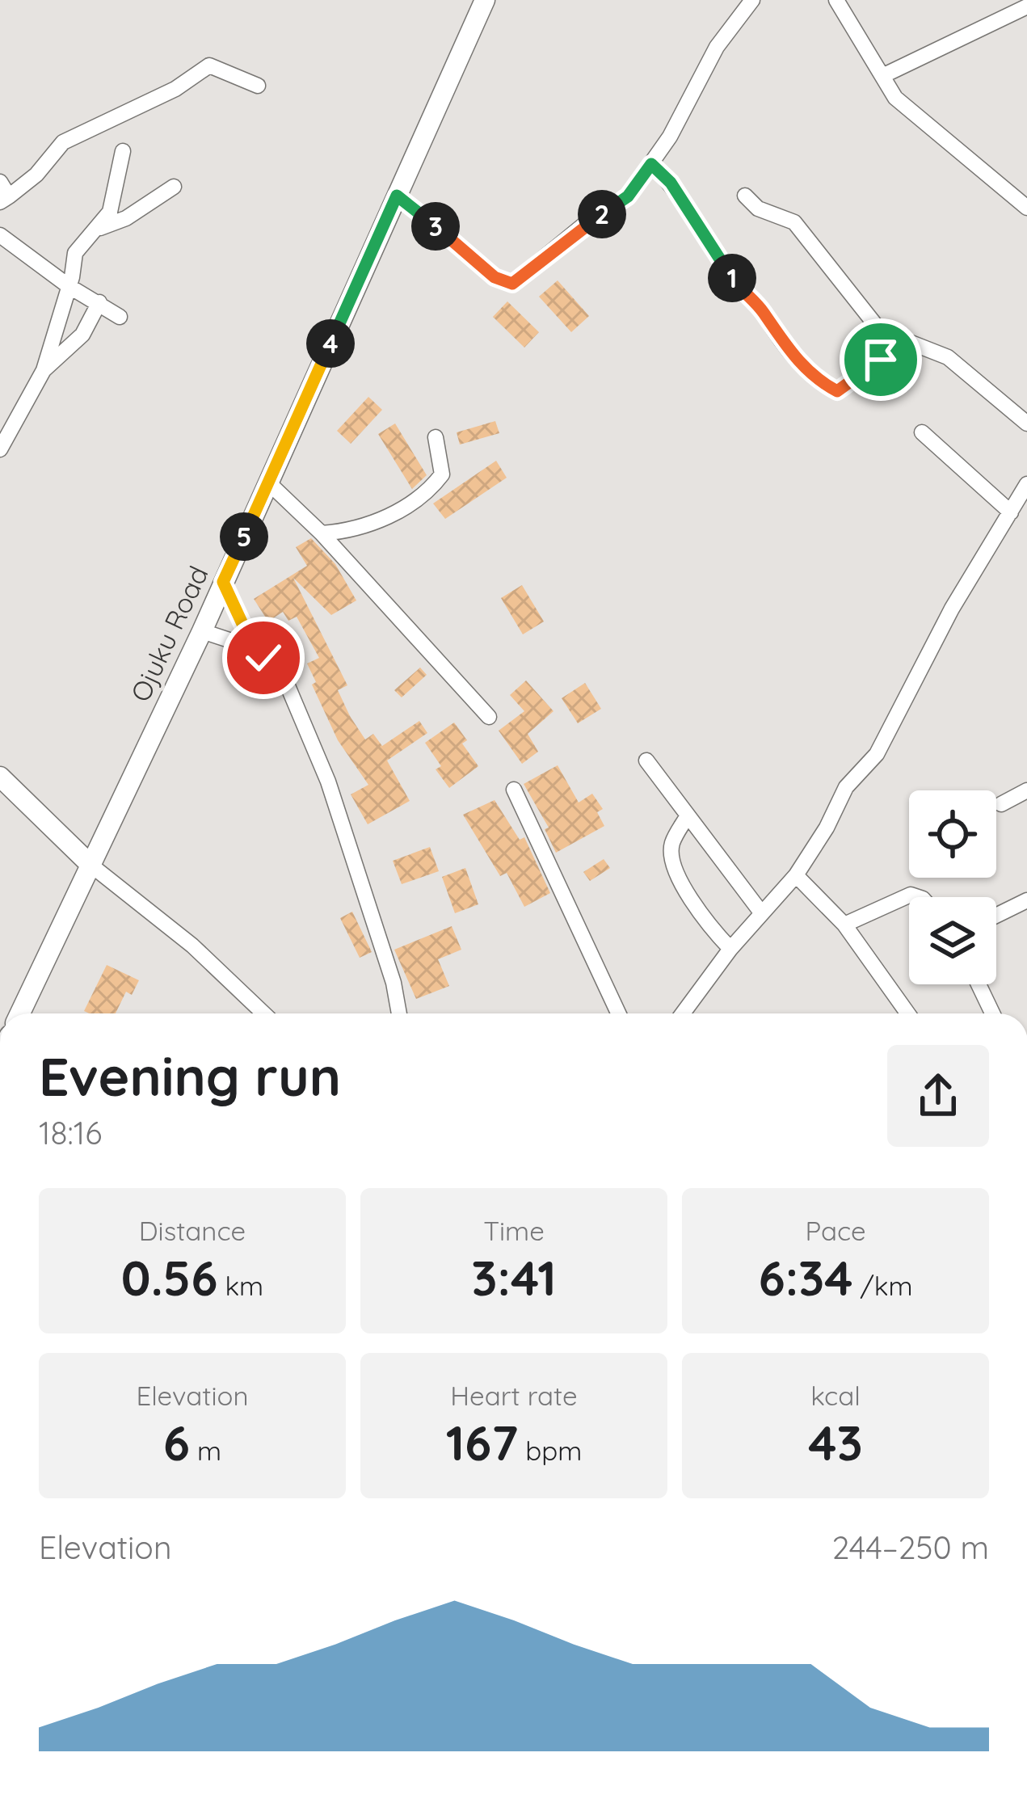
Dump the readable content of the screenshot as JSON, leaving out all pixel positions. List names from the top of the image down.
{
  "streets": {
    "main road": ["Ojuku Road"]
  },
  "page": {
    "pins": [
      "2",
      "3",
      "1",
      "4",
      "5"
    ],
    "heading": ["Evening run", "18:16"],
    "stats": [
      ["Distance", "0.56 km"],
      ["Time", "3:41"],
      ["Pace", "6:34 /km"],
      ["Elevation", "6 m"],
      ["Heart rate", "167 bpm"],
      ["kcal", "43"]
    ],
    "chart": ["Elevation", "244–250 m"]
  }
}
